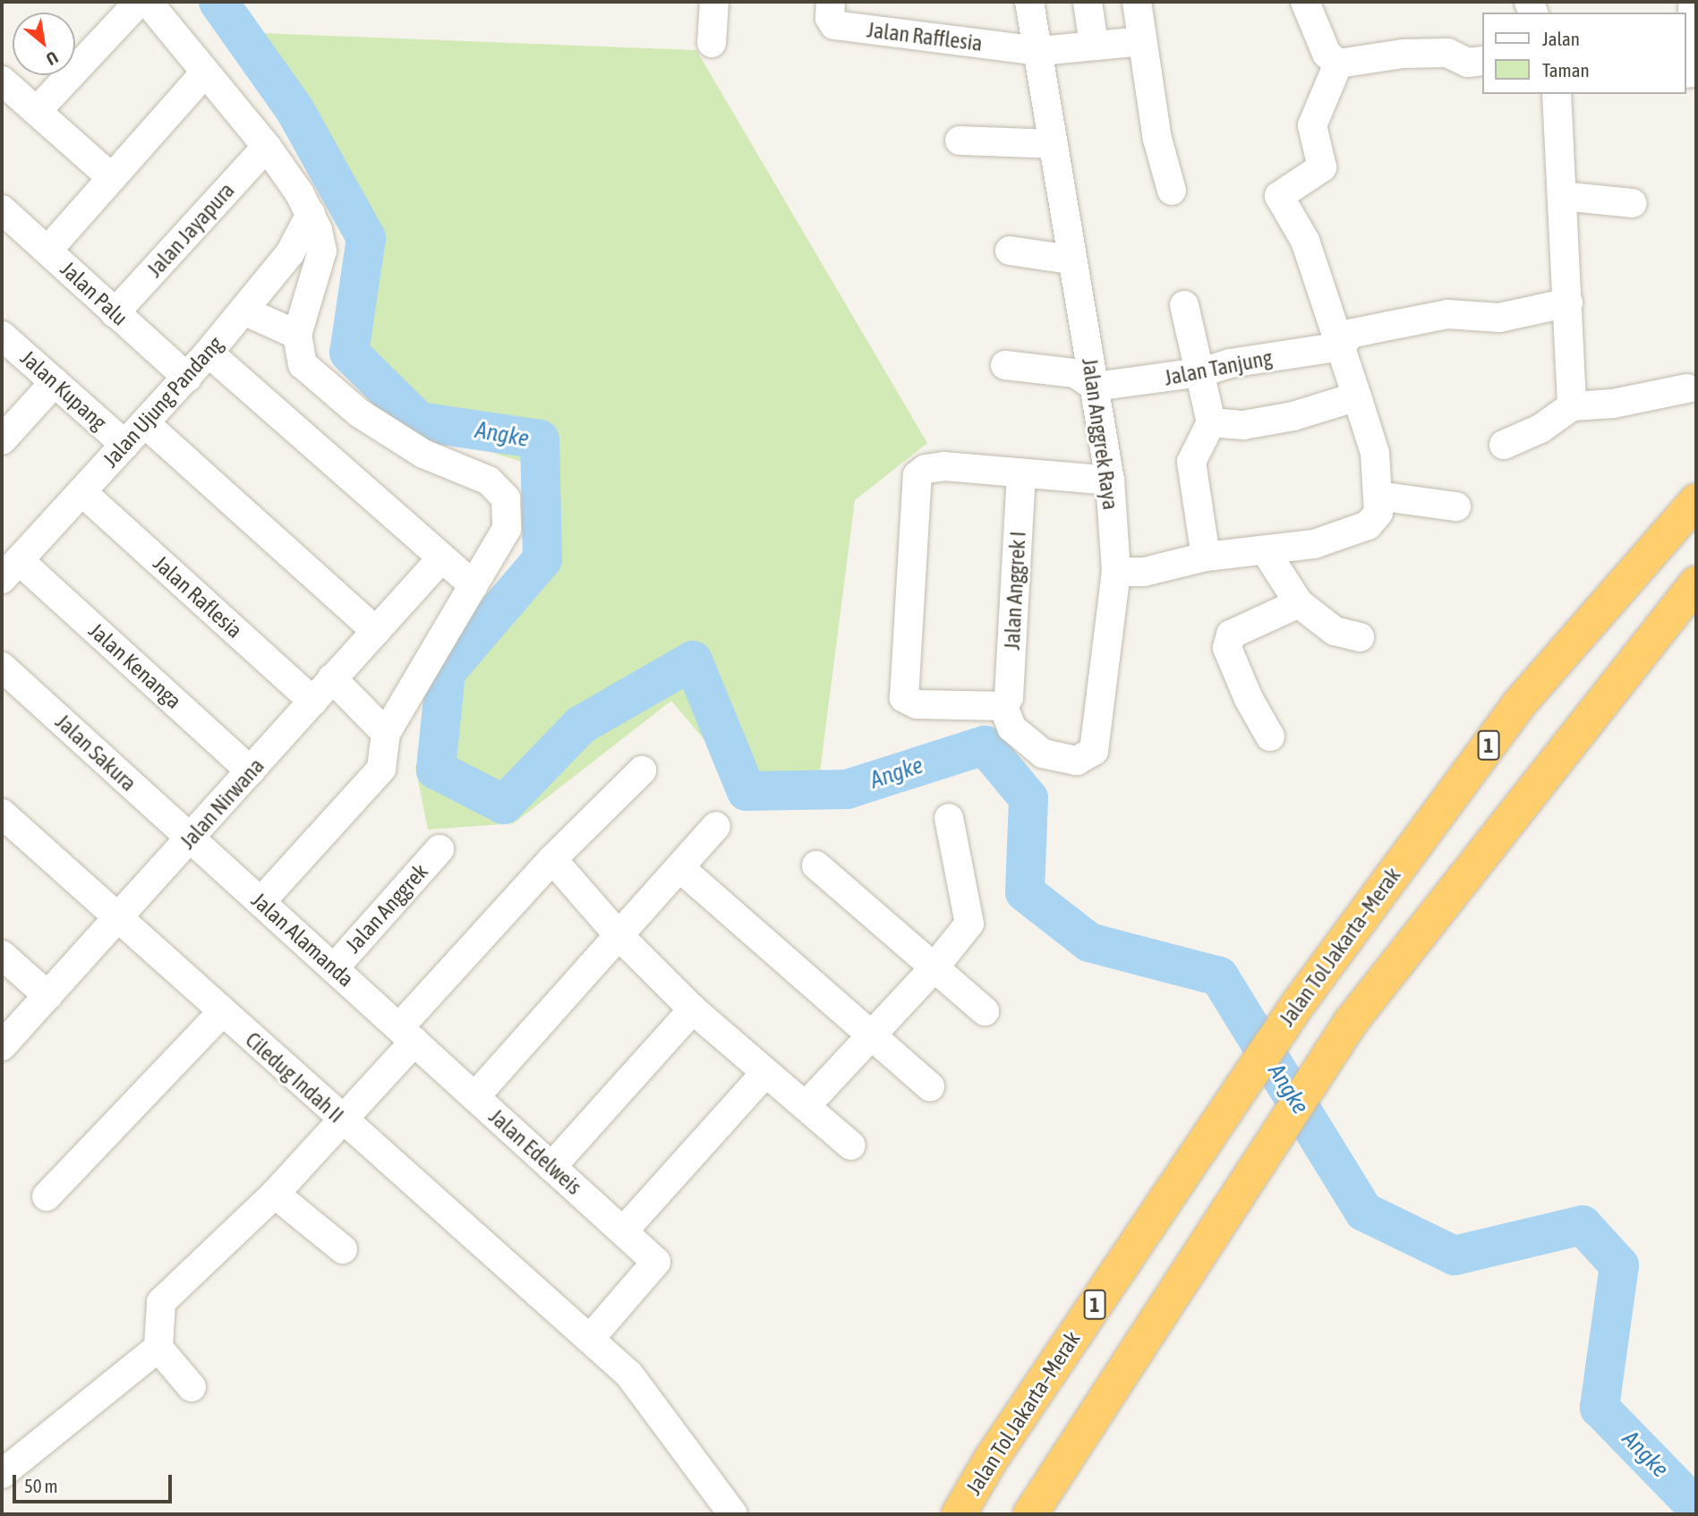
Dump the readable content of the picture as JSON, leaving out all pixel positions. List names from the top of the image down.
{
  "streets": {
    "highway": ["1", "Jalan Tol Jakarta–Merak"],
    "street": [
      "Jalan Rafflesia",
      "Jalan Jayapura",
      "Jalan Palu",
      "Jalan Tanjung",
      "Jalan Kupang",
      "Jalan Ujung Pandang",
      "Jalan Anggrek Raya",
      "Jalan Anggrek I",
      "Jalan Raflesia",
      "Jalan Kenanga",
      "Jalan Sakura",
      "Jalan Nirwana",
      "Jalan Anggrek",
      "Jalan Alamanda",
      "Ciledug Indah II",
      "Jalan Edelweis"
    ]
  },
  "crossings": [
    ["Jalan Rafflesia", "Jalan Anggrek Raya"],
    ["Jalan Jayapura", "Jalan Palu"],
    ["Jalan Palu", "Jalan Ujung Pandang"],
    ["Jalan Tanjung", "Jalan Anggrek Raya"],
    ["Jalan Kupang", "Jalan Ujung Pandang"],
    ["Jalan Ujung Pandang", "Jalan Raflesia"],
    ["Jalan Ujung Pandang", "Jalan Kenanga"],
    ["Jalan Anggrek Raya", "Jalan Anggrek I"],
    ["Jalan Raflesia", "Jalan Nirwana"],
    ["Jalan Kenanga", "Jalan Nirwana"],
    ["Jalan Sakura", "Jalan Nirwana"],
    ["Jalan Sakura", "Jalan Alamanda"],
    ["Jalan Nirwana", "Jalan Alamanda"],
    ["Jalan Nirwana", "Ciledug Indah II"],
    ["Jalan Anggrek", "Jalan Alamanda"],
    ["Jalan Alamanda", "Jalan Edelweis"],
    ["Ciledug Indah II", "Jalan Edelweis"]
  ],
  "water": ["Angke"],
  "legend": ["Jalan", "Taman"],
  "scale_bar": "50 m",
  "north": "bottom right"
}
